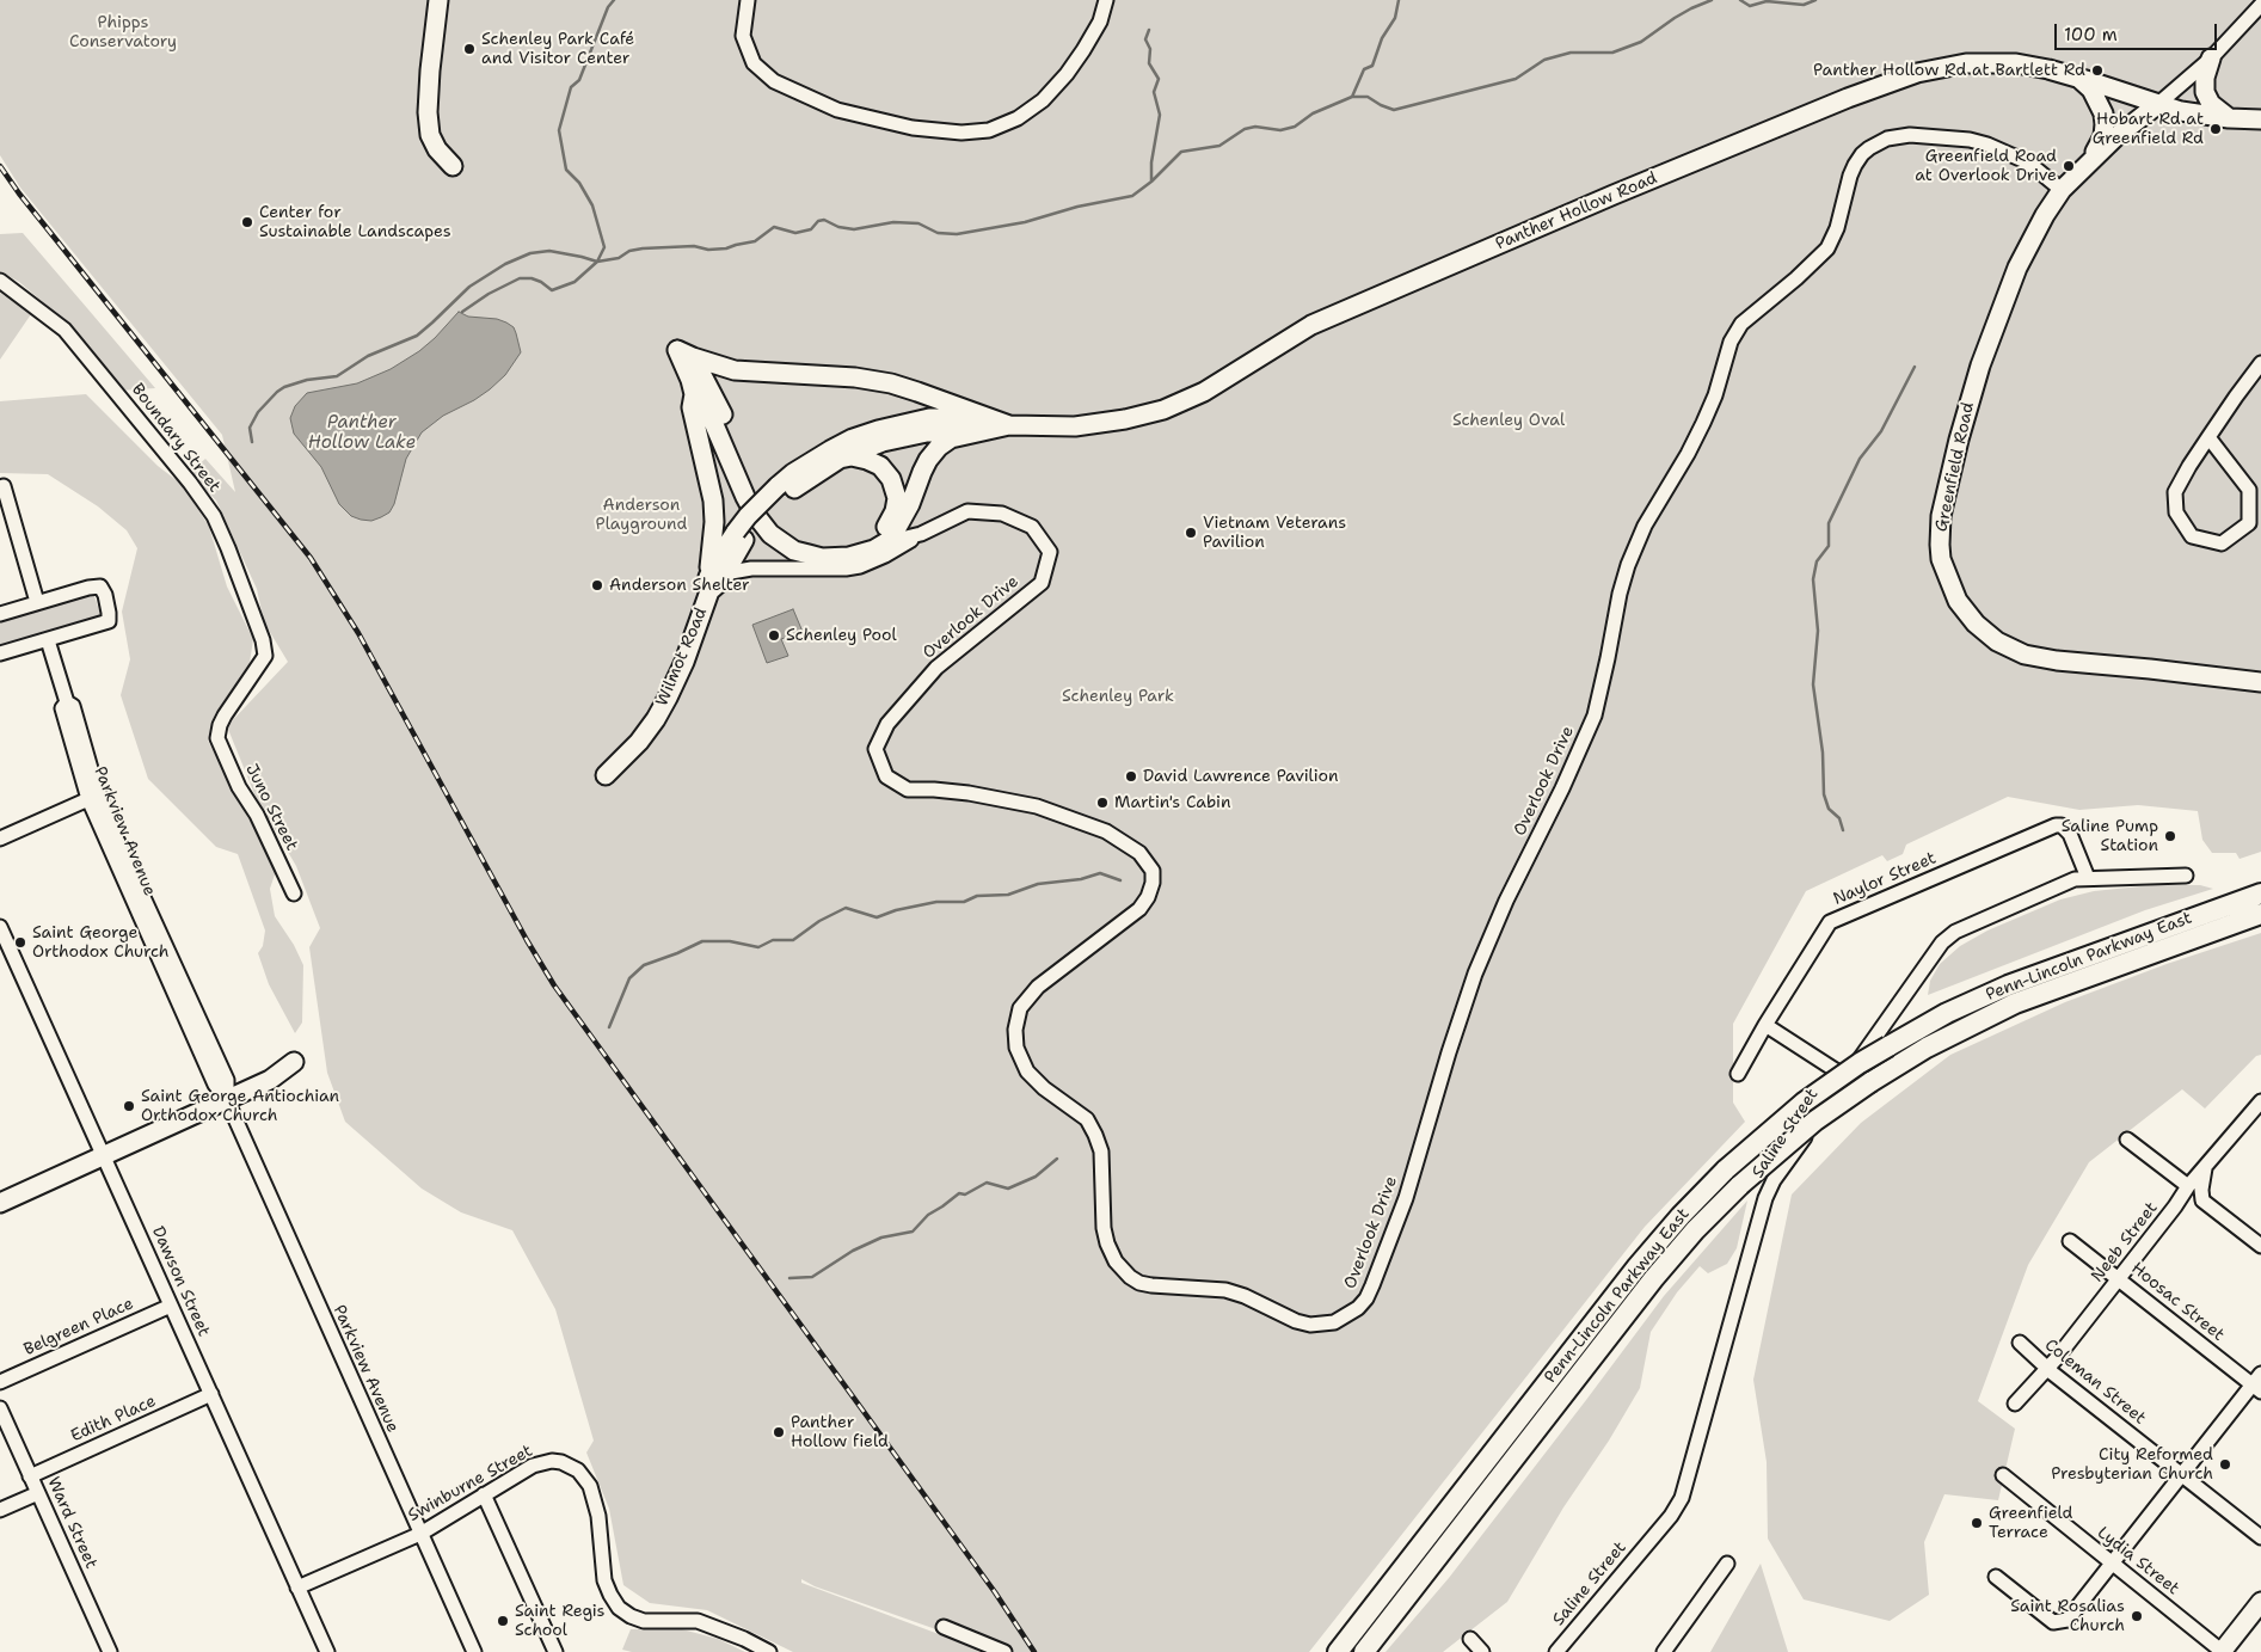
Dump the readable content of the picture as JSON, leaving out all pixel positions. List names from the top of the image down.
{
  "streets": {
    "highway": ["Penn-Lincoln Parkway East"],
    "main road": ["Panther Hollow Road", "Greenfield Road", "Wilmot Road"],
    "street": [
      "Boundary Street",
      "Overlook Drive",
      "Juno Street",
      "Parkview Avenue",
      "Naylor Street",
      "Saline Street",
      "Neeb Street",
      "Dawson Street",
      "Hoosac Street",
      "Belgreen Place",
      "Coleman Street",
      "Edith Place",
      "Swinburne Street",
      "Ward Street",
      "Lydia Street"
    ]
  },
  "crossings": [
    ["Panther Hollow Road", "Greenfield Road"],
    ["Panther Hollow Road", "Wilmot Road"],
    ["Boundary Street", "Juno Street"],
    ["Greenfield Road", "Overlook Drive"],
    ["Overlook Drive", "Wilmot Road"],
    ["Parkview Avenue", "Swinburne Street"],
    ["Naylor Street", "Saline Street"],
    ["Neeb Street", "Hoosac Street"],
    ["Neeb Street", "Coleman Street"],
    ["Dawson Street", "Belgreen Place"],
    ["Dawson Street", "Edith Place"],
    ["Dawson Street", "Swinburne Street"],
    ["Edith Place", "Ward Street"]
  ],
  "water": ["Panther Hollow Lake"],
  "parks": [
    "Phipps Conservatory",
    "Schenley Oval",
    "Anderson Playground",
    "Schenley Park"
  ],
  "places": [
    "Schenley Park Café and Visitor Center",
    "Panther Hollow Rd at Bartlett Rd",
    "Hobart Rd at Greenfield Rd",
    "Greenfield Road at Overlook Drive",
    "Center for Sustainable Landscapes",
    "Vietnam Veterans Pavilion",
    "Anderson Shelter",
    "Schenley Pool",
    "David Lawrence Pavilion",
    "Martin's Cabin",
    "Saline Pump Station",
    "Saint George Orthodox Church",
    "Saint George Antiochian Orthodox Church",
    "Panther Hollow field",
    "City Reformed Presbyterian Church",
    "Greenfield Terrace",
    "Saint Rosalias Church",
    "Saint Regis School"
  ],
  "scale_bar": "100 m"
}
